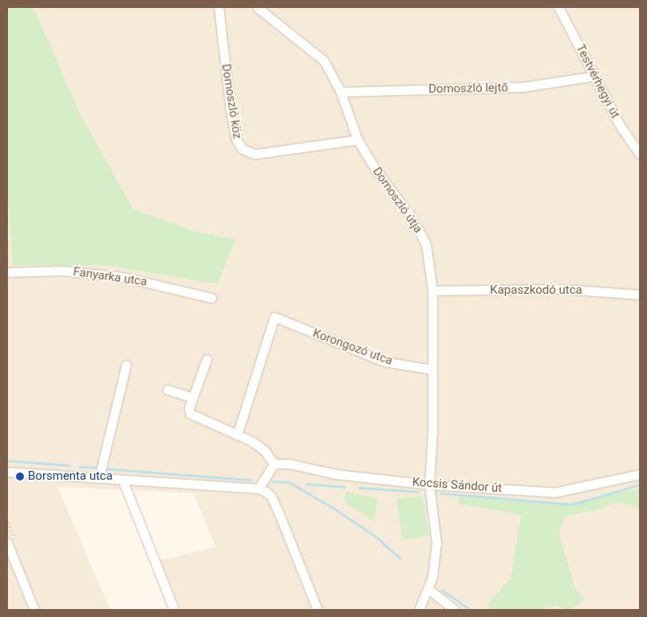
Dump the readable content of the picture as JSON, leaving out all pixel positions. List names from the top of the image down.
{
  "streets": {
    "street": [
      "Testvérhegyi út",
      "Domoszló lejtő",
      "Domoszló köz",
      "Domoszló útja",
      "Fanyarka utca",
      "Kapaszkodó utca",
      "Korongozó utca",
      "Kocsis Sándor út"
    ]
  },
  "crossings": [
    ["Testvérhegyi út", "Domoszló lejtő"],
    ["Domoszló lejtő", "Domoszló útja"],
    ["Domoszló köz", "Domoszló útja"],
    ["Domoszló útja", "Kapaszkodó utca"],
    ["Domoszló útja", "Korongozó utca"],
    ["Domoszló útja", "Kocsis Sándor út"]
  ],
  "places": ["Borsmenta utca"]
}
